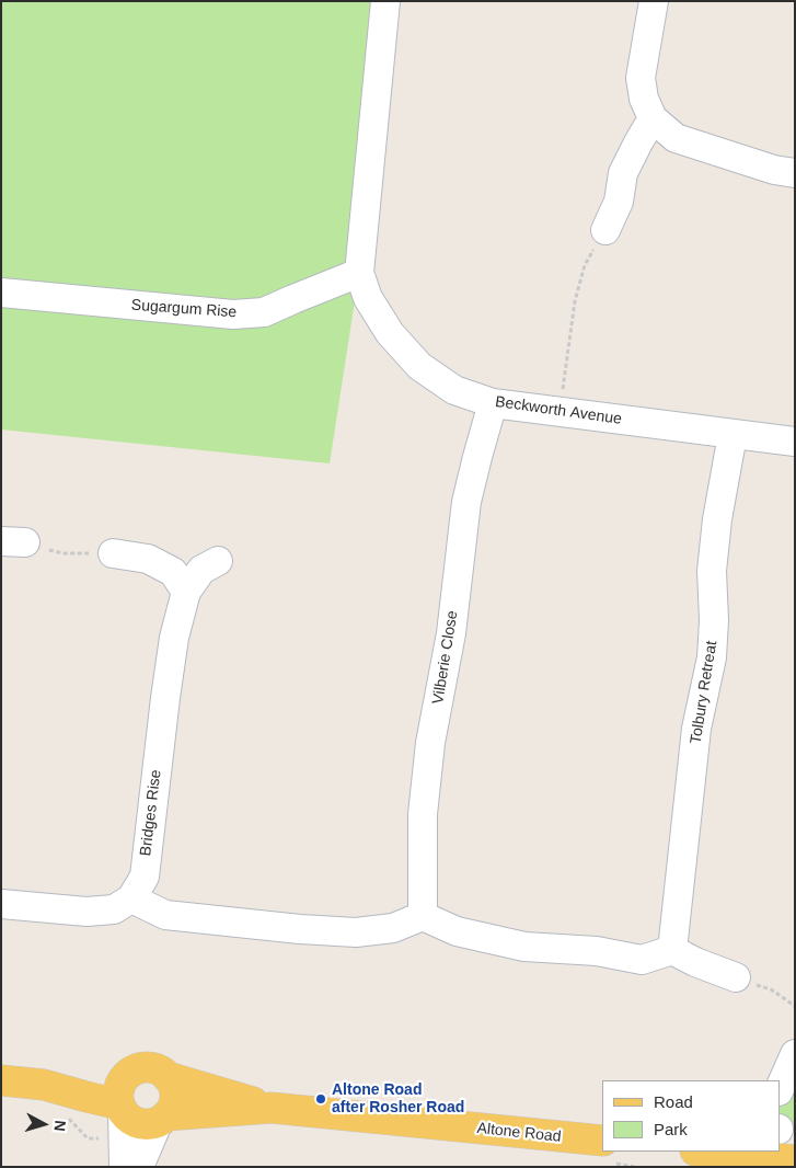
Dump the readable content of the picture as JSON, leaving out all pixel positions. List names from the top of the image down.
{
  "streets": {
    "main road": ["Altone Road"],
    "street": [
      "Sugargum Rise",
      "Beckworth Avenue",
      "Vilberie Close",
      "Tolbury Retreat",
      "Bridges Rise"
    ]
  },
  "crossings": [
    ["Sugargum Rise", "Beckworth Avenue"],
    ["Beckworth Avenue", "Vilberie Close"],
    ["Beckworth Avenue", "Tolbury Retreat"]
  ],
  "places": ["Altone Road after Rosher Road"],
  "legend": ["Road", "Park"],
  "north": "right"
}
